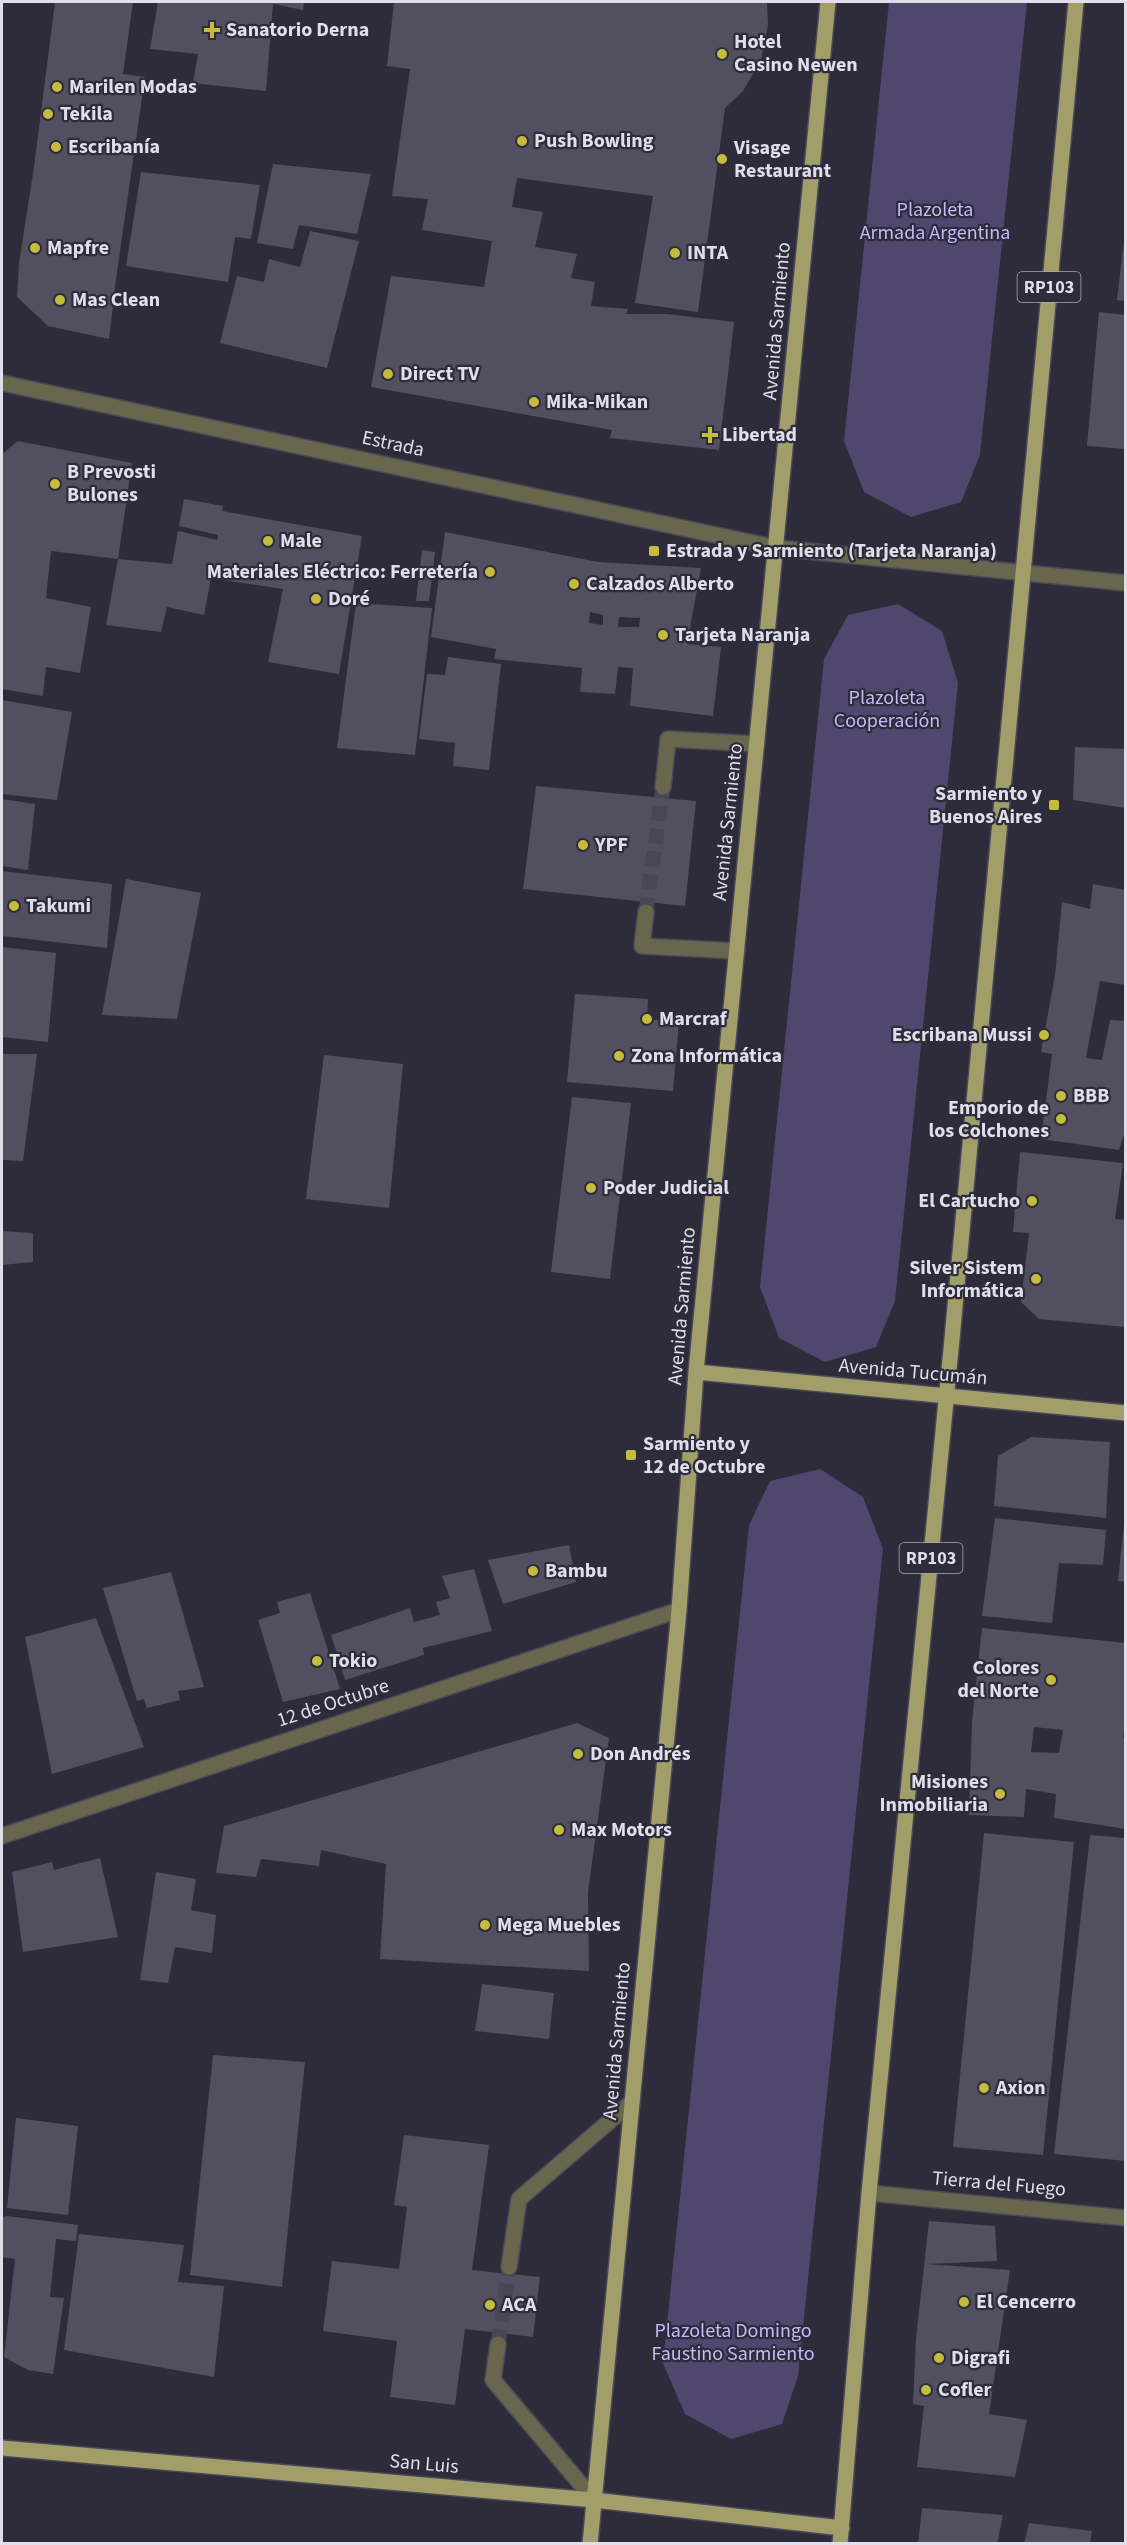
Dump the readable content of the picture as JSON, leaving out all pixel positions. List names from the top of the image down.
{
  "streets": {
    "main road": [
      "RP103",
      "Avenida Sarmiento",
      "Avenida Tucumán",
      "San Luis"
    ],
    "street": ["Estrada", "12 de Octubre", "Tierra del Fuego"]
  },
  "crossings": [
    ["RP103", "Estrada"],
    ["RP103", "Avenida Tucumán"],
    ["RP103", "Tierra del Fuego"],
    ["RP103", "San Luis"],
    ["Avenida Sarmiento", "Estrada"],
    ["Avenida Sarmiento", "Avenida Tucumán"],
    ["Avenida Sarmiento", "12 de Octubre"],
    ["Avenida Sarmiento", "San Luis"]
  ],
  "parks": ["Plazoleta Armada Argentina", "Plazoleta Cooperación", "Plazoleta Domingo Faustino Sarmiento"],
  "places": {
    "health": ["Sanatorio Derna", "Libertad"],
    "other": [
      "Hotel Casino Newen",
      "Marilen Modas",
      "Tekila",
      "Push Bowling",
      "Escribanía",
      "Visage Restaurant",
      "Mapfre",
      "INTA",
      "Mas Clean",
      "Direct TV",
      "Mika-Mikan",
      "B Prevosti Bulones",
      "Male",
      "Materiales Eléctrico: Ferretería",
      "Calzados Alberto",
      "Doré",
      "Tarjeta Naranja",
      "YPF",
      "Takumi",
      "Marcraf",
      "Escribana Mussi",
      "Zona Informática",
      "BBB",
      "Emporio de los Colchones",
      "Poder Judicial",
      "El Cartucho",
      "Silver Sistem Informática",
      "Bambu",
      "Tokio",
      "Colores del Norte",
      "Don Andrés",
      "Misiones Inmobiliaria",
      "Max Motors",
      "Mega Muebles",
      "Axion",
      "El Cencerro",
      "ACA",
      "Digrafi",
      "Cofler"
    ],
    "transit": ["Estrada y Sarmiento (Tarjeta Naranja)", "Sarmiento y Buenos Aires", "Sarmiento y 12 de Octubre"]
  }
}
